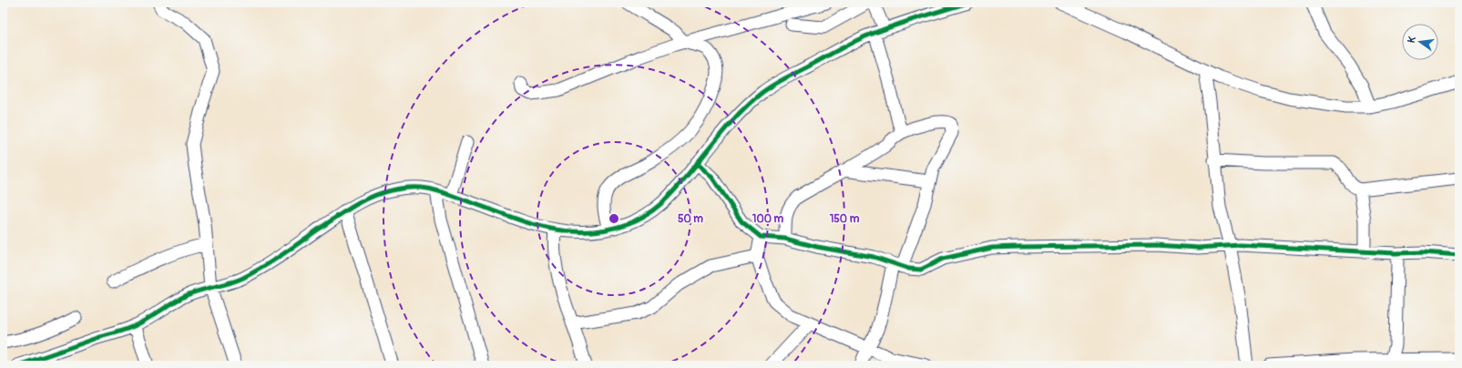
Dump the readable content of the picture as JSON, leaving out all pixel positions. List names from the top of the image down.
{
  "north": "left",
  "rings": ["50 m", "100 m", "150 m"]
}
